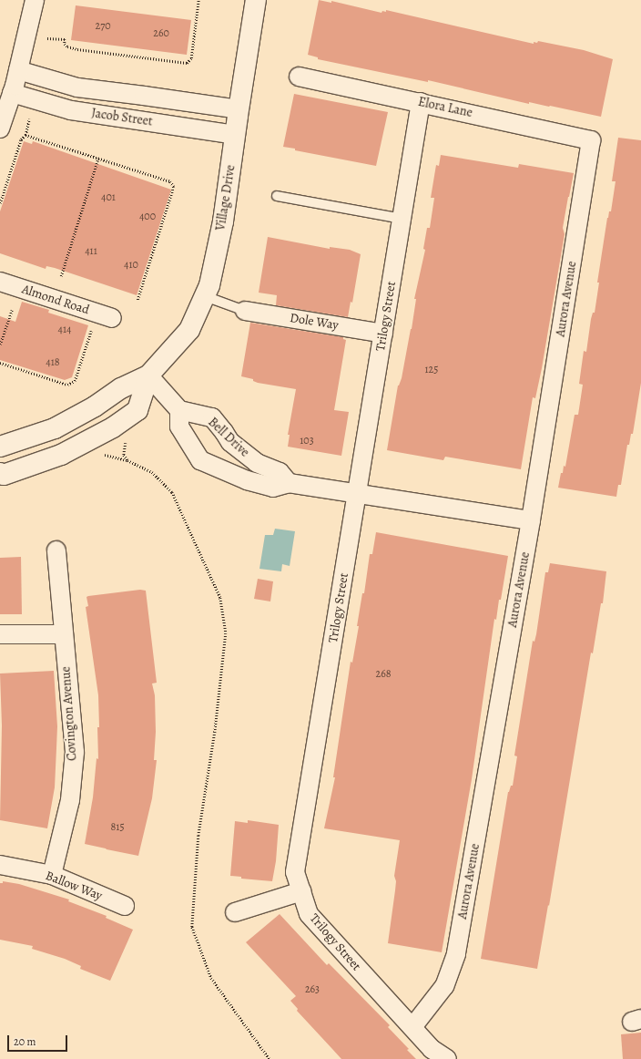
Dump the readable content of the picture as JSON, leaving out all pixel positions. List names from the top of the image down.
{
  "streets": {
    "street": [
      "Elora Lane",
      "Jacob Street",
      "Village Drive",
      "Aurora Avenue",
      "Almond Road",
      "Trilogy Street",
      "Dole Way",
      "Bell Drive",
      "Covington Avenue",
      "Ballow Way"
    ]
  },
  "crossings": [
    ["Elora Lane", "Aurora Avenue"],
    ["Elora Lane", "Trilogy Street"],
    ["Jacob Street", "Village Drive"],
    ["Aurora Avenue", "Trilogy Street"],
    ["Aurora Avenue", "Bell Drive"],
    ["Trilogy Street", "Dole Way"],
    ["Trilogy Street", "Bell Drive"],
    ["Covington Avenue", "Ballow Way"]
  ],
  "house_numbers": [
    "270",
    "260",
    "401",
    "400",
    "411",
    "410",
    "414",
    "418",
    "125",
    "103",
    "268",
    "815",
    "263"
  ],
  "scale_bar": "20 m"
}
